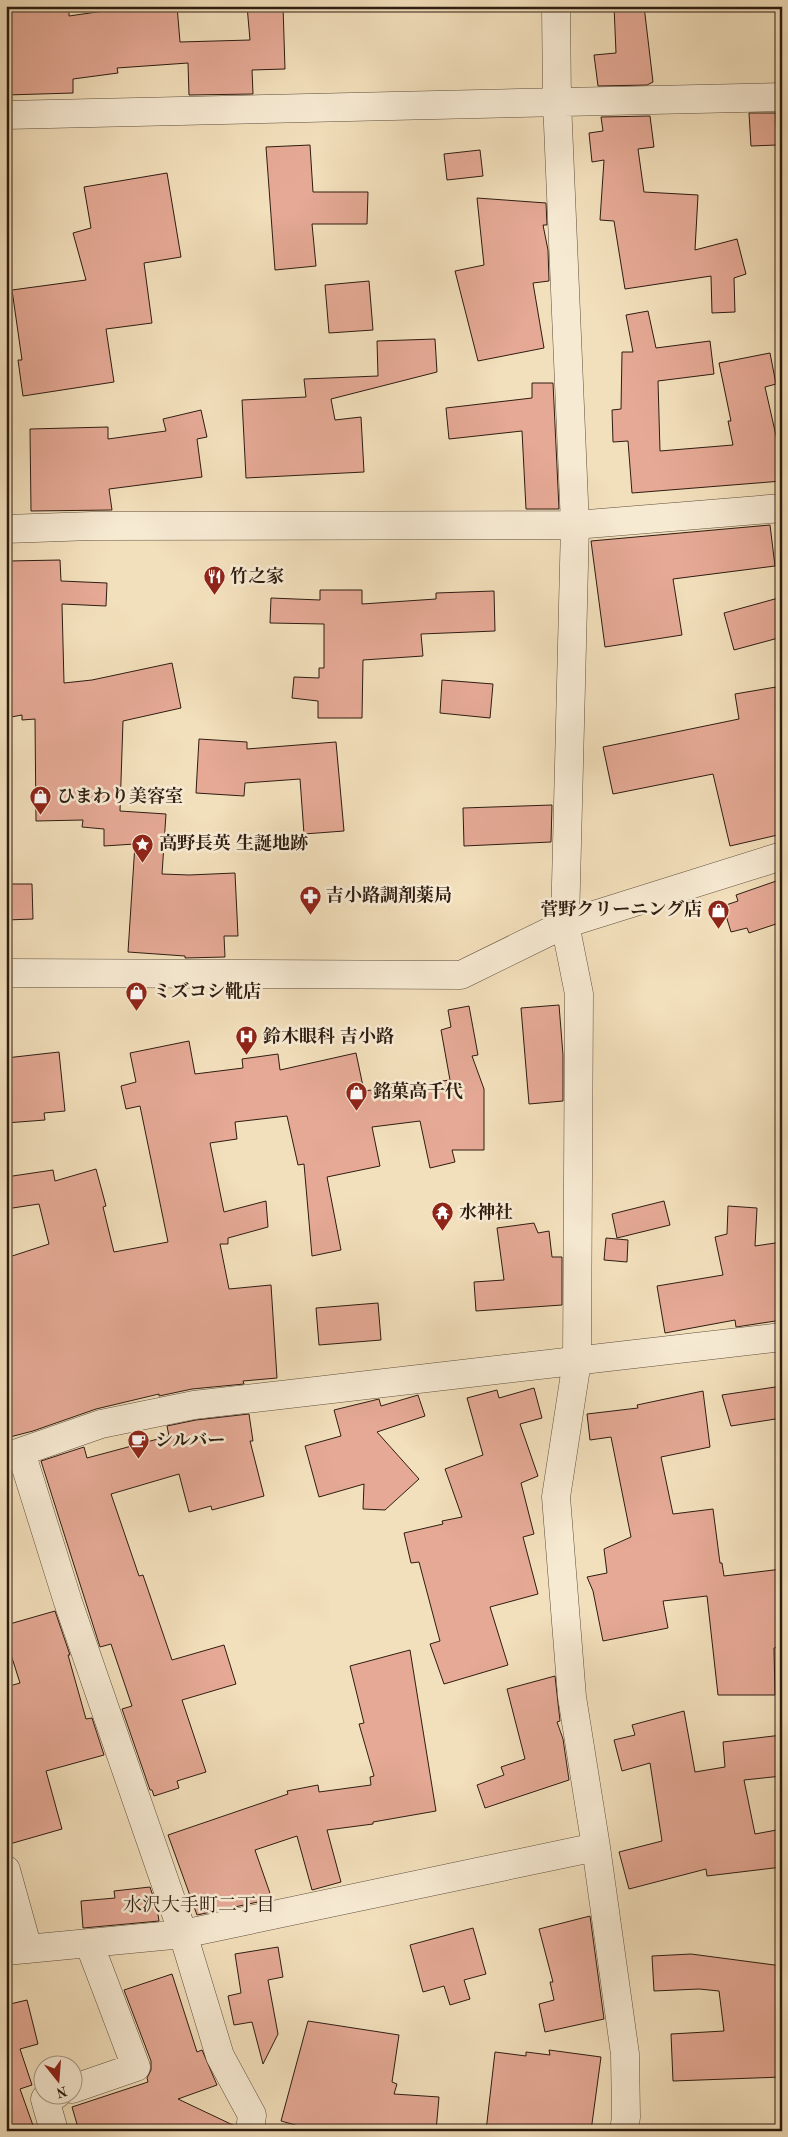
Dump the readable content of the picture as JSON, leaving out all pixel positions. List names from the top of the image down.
{
  "districts": ["水沢大手町二丁目"],
  "places": {
    "restaurant": ["竹之家"],
    "shop": [
      "ひまわり美容室",
      "菅野クリーニング店",
      "ミズコシ靴店",
      "銘菓高千代"
    ],
    "place": ["高野長英 生誕地跡"],
    "pharmacy": ["吉小路調剤薬局"],
    "hospital": ["鈴木眼科 吉小路"],
    "temple": ["水神社"],
    "cafe": ["シルバー"]
  },
  "north": "bottom"
}
